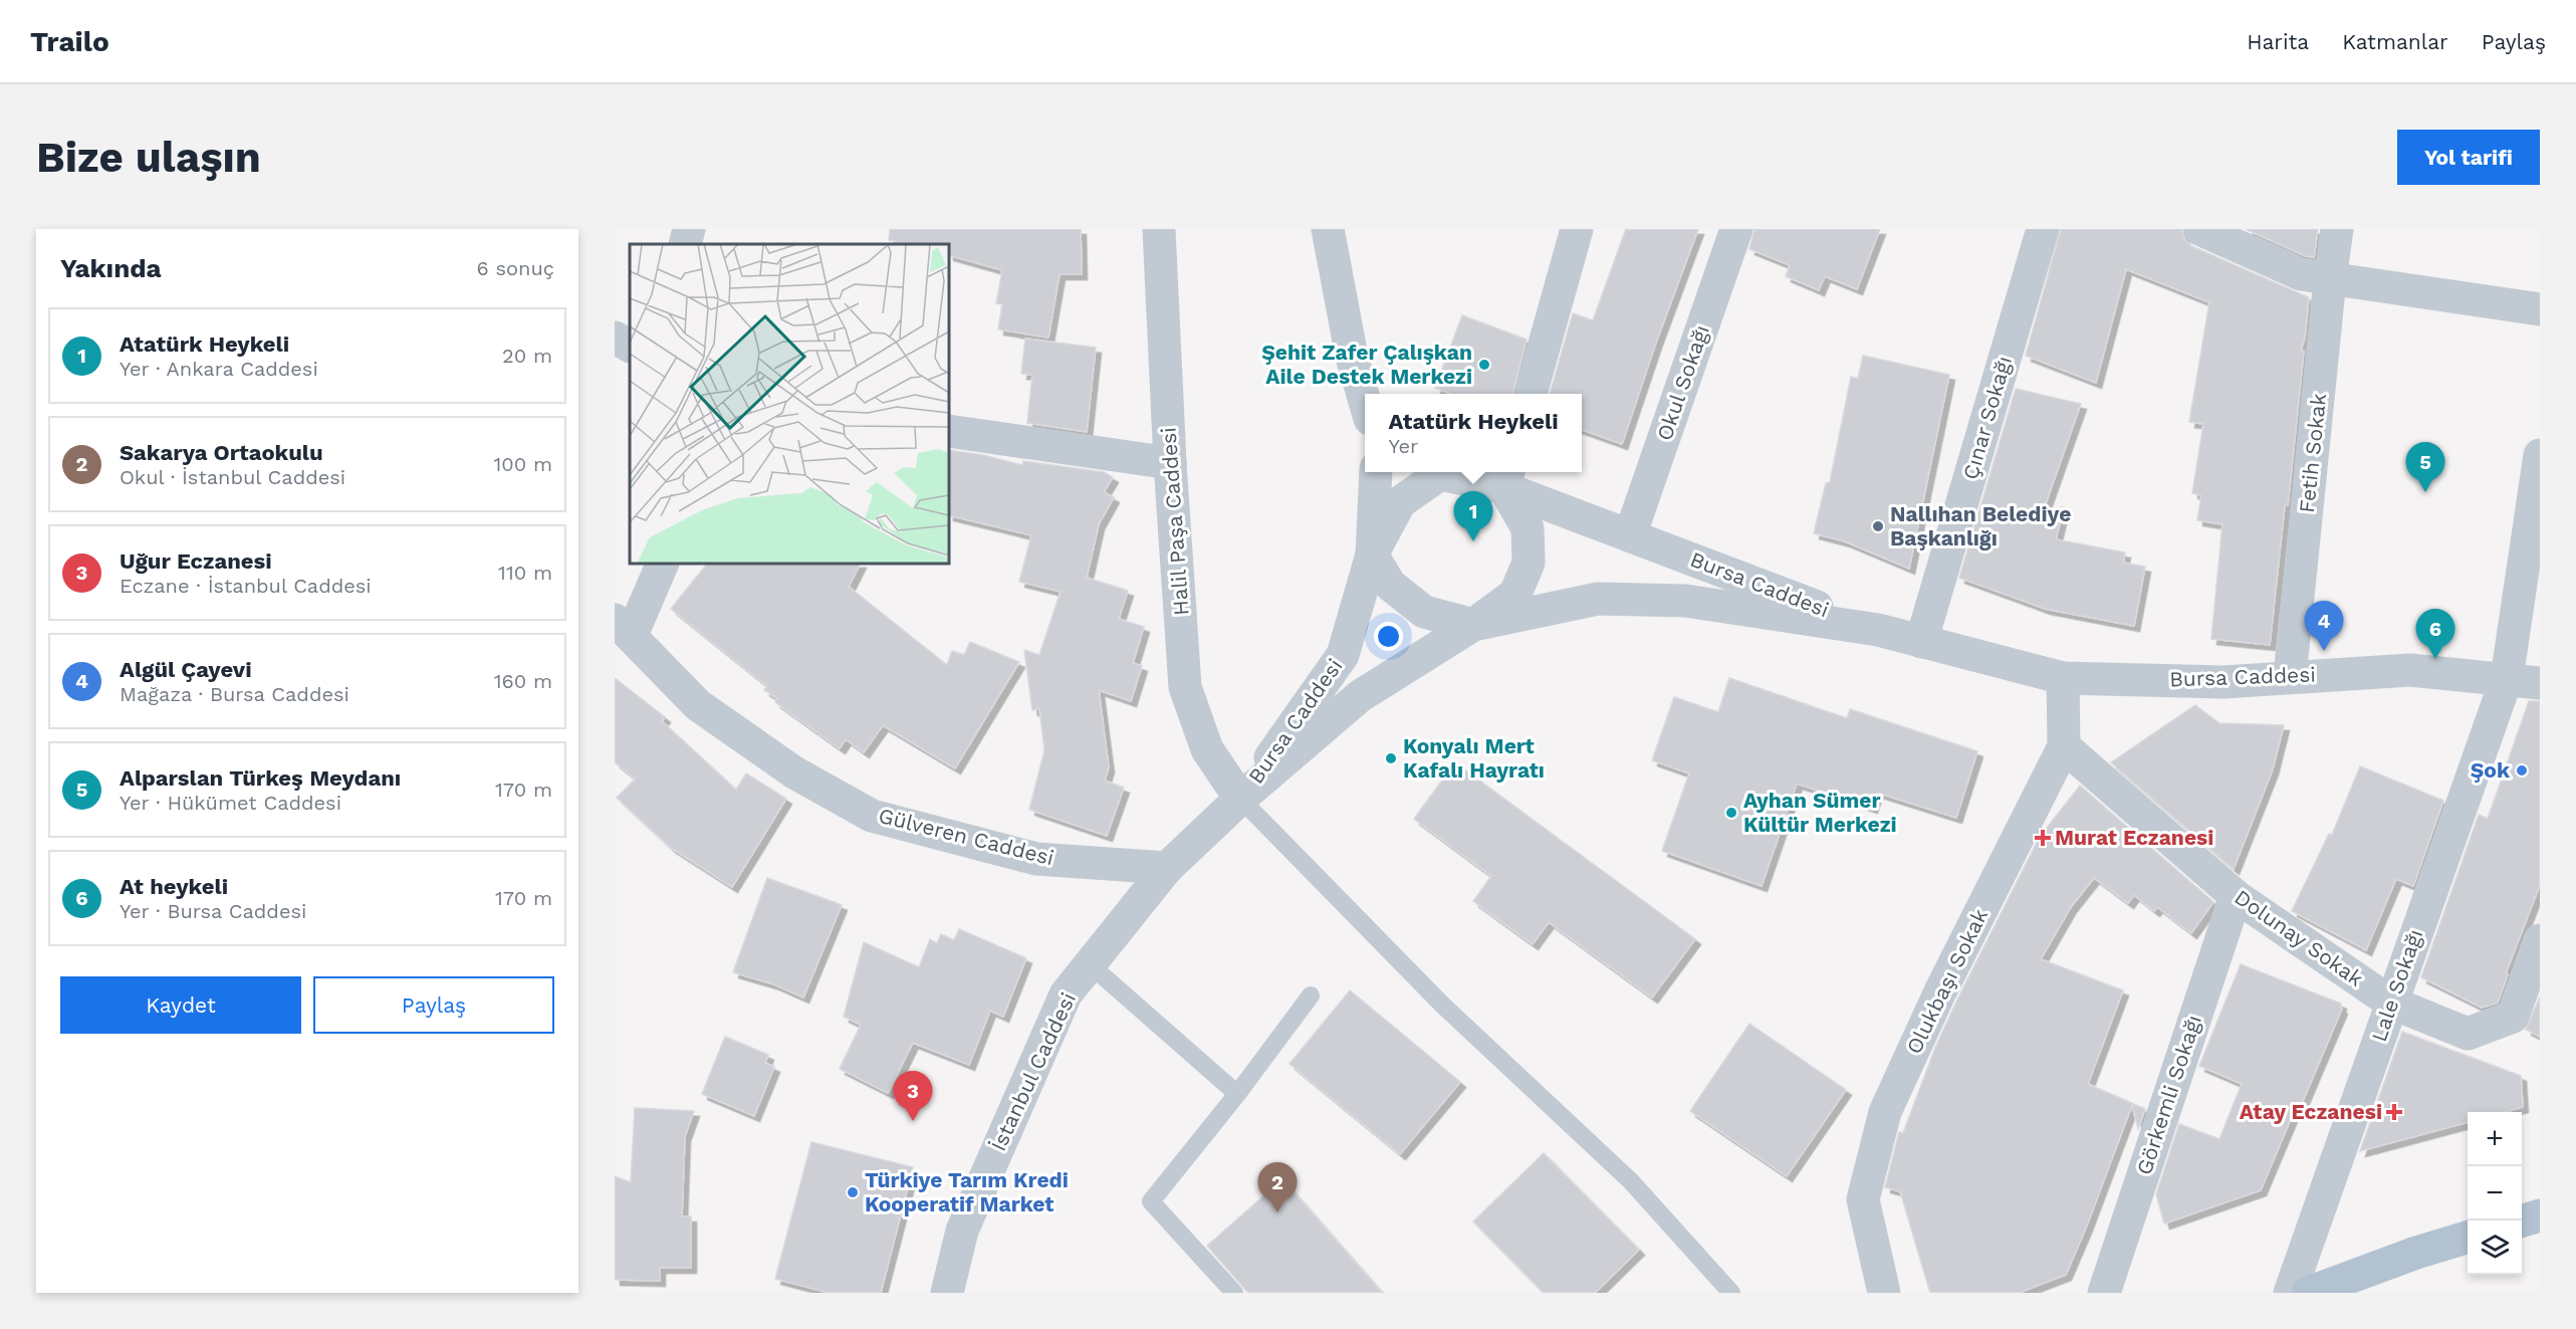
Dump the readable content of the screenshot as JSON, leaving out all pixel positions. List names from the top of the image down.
{
  "streets": {
    "street": [
      "Okul Sokağı",
      "Çınar Sokağı",
      "Fetih Sokak",
      "Halil Paşa Caddesi",
      "Bursa Caddesi",
      "Gülveren Caddesi",
      "Dolunay Sokak",
      "Olukbaşı Sokak",
      "Lale Sokağı",
      "İstanbul Caddesi",
      "Görkemli Sokağı"
    ]
  },
  "crossings": [
    ["Okul Sokağı", "Bursa Caddesi"],
    ["Çınar Sokağı", "Bursa Caddesi"],
    ["Fetih Sokak", "Bursa Caddesi"],
    ["Halil Paşa Caddesi", "Bursa Caddesi"],
    ["Halil Paşa Caddesi", "İstanbul Caddesi"],
    ["Bursa Caddesi", "Olukbaşı Sokak"],
    ["Bursa Caddesi", "Lale Sokağı"],
    ["Bursa Caddesi", "İstanbul Caddesi"],
    ["Gülveren Caddesi", "İstanbul Caddesi"],
    ["Dolunay Sokak", "Olukbaşı Sokak"],
    ["Dolunay Sokak", "Lale Sokağı"],
    ["Dolunay Sokak", "Görkemli Sokağı"]
  ],
  "places": {
    "other": [
      "Şehit Zafer Çalışkan Aile Destek Merkezi",
      "Nallıhan Belediye Başkanlığı",
      "Konyalı Mert Kafalı Hayratı",
      "Şok",
      "Ayhan Sümer Kültür Merkezi",
      "Türkiye Tarım Kredi Kooperatif Market"
    ],
    "health": ["Murat Eczanesi", "Atay Eczanesi"]
  },
  "page": {
    "header": "Trailo",
    "nav": ["Harita", "Katmanlar", "Paylaş"],
    "buttons": [
      "Yol tarifi",
      ["Kaydet", "Paylaş"]
    ],
    "title": "Bize ulaşın",
    "heading": ["Yakında", "6 sonuç"],
    "list": [
      {
        "mark": "1",
        "name": "Atatürk Heykeli",
        "note": "Yer · Ankara Caddesi",
        "value": "20 m"
      },
      {
        "mark": "2",
        "name": "Sakarya Ortaokulu",
        "note": "Okul · İstanbul Caddesi",
        "value": "100 m"
      },
      {
        "mark": "3",
        "name": "Uğur Eczanesi",
        "note": "Eczane · İstanbul Caddesi",
        "value": "110 m"
      },
      {
        "mark": "4",
        "name": "Algül Çayevi",
        "note": "Mağaza · Bursa Caddesi",
        "value": "160 m"
      },
      {
        "mark": "5",
        "name": "Alparslan Türkeş Meydanı",
        "note": "Yer · Hükümet Caddesi",
        "value": "170 m"
      },
      {
        "mark": "6",
        "name": "At heykeli",
        "note": "Yer · Bursa Caddesi",
        "value": "170 m"
      }
    ],
    "popup": ["Atatürk Heykeli", "Yer"],
    "pins": [
      "5",
      "1",
      "4",
      "6",
      "3",
      "2"
    ],
    "map_buttons": ["+", "−"]
  }
}
